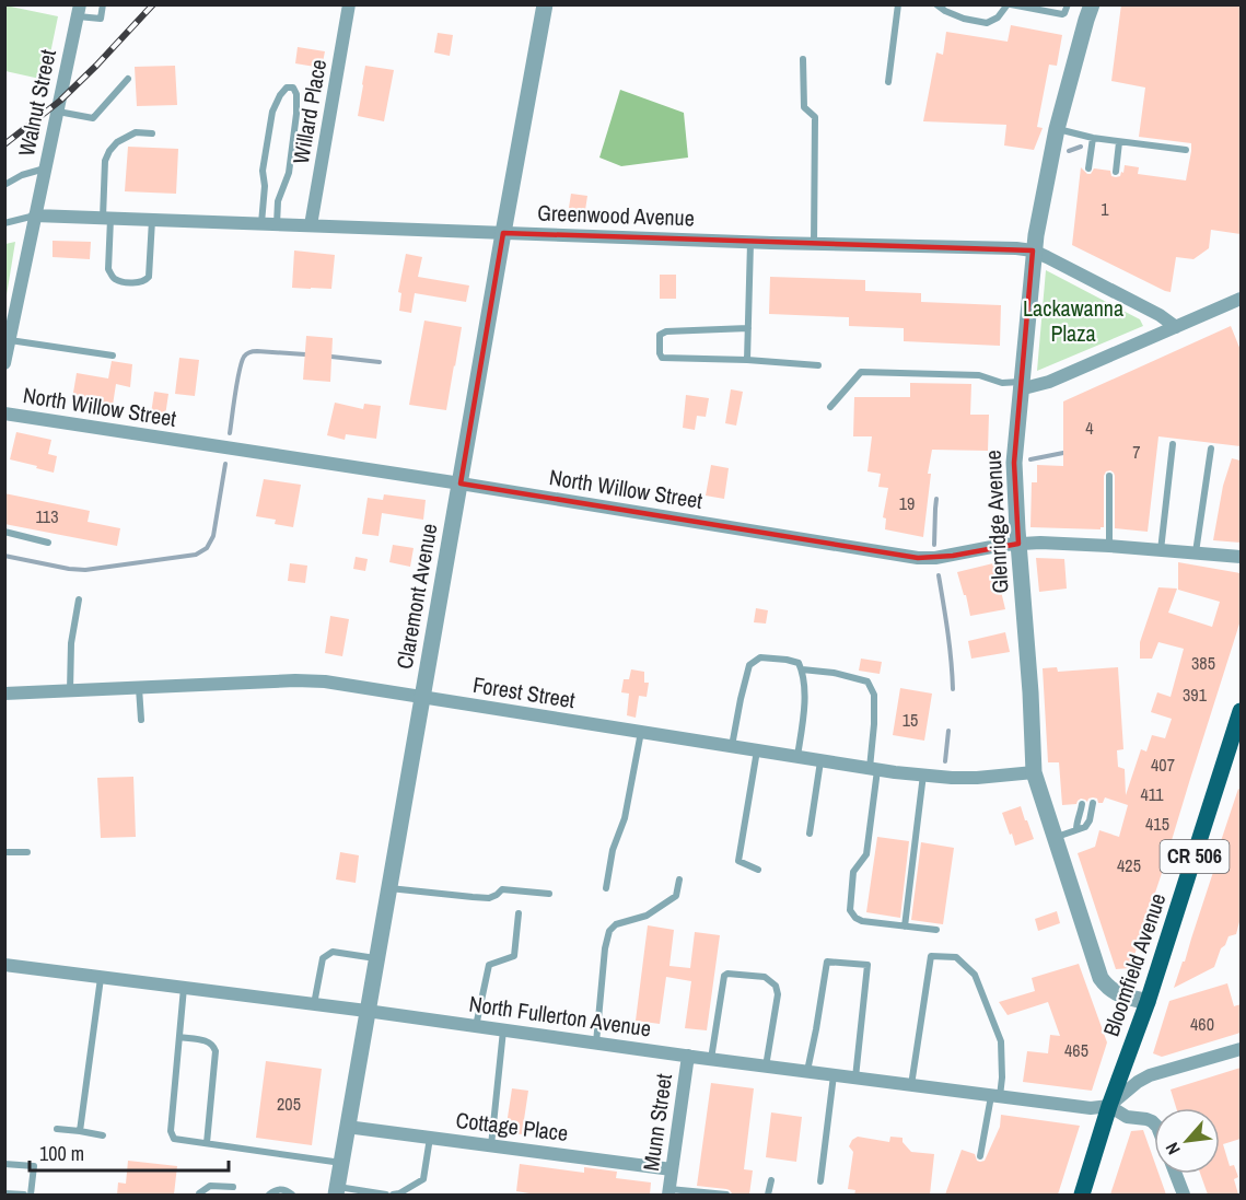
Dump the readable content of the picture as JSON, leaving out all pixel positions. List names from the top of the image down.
{
  "streets": {
    "main road": ["CR 506", "Bloomfield Avenue"],
    "street": [
      "Walnut Street",
      "Willard Place",
      "Greenwood Avenue",
      "North Willow Street",
      "Glenridge Avenue",
      "Claremont Avenue",
      "Forest Street",
      "North Fullerton Avenue",
      "Munn Street",
      "Cottage Place"
    ]
  },
  "crossings": [
    ["Walnut Street", "Greenwood Avenue"],
    ["Willard Place", "Greenwood Avenue"],
    ["Greenwood Avenue", "Glenridge Avenue"],
    ["Greenwood Avenue", "Claremont Avenue"],
    ["North Willow Street", "Glenridge Avenue"],
    ["North Willow Street", "Claremont Avenue"],
    ["Glenridge Avenue", "Forest Street"],
    ["Glenridge Avenue", "Bloomfield Avenue"],
    ["Claremont Avenue", "Forest Street"],
    ["Claremont Avenue", "North Fullerton Avenue"],
    ["Claremont Avenue", "Cottage Place"],
    ["Bloomfield Avenue", "North Fullerton Avenue"],
    ["North Fullerton Avenue", "Munn Street"],
    ["Munn Street", "Cottage Place"]
  ],
  "parks": ["Lackawanna Plaza"],
  "house_numbers": [
    "1",
    "4",
    "7",
    "19",
    "113",
    "385",
    "391",
    "15",
    "407",
    "411",
    "415",
    "425",
    "460",
    "465",
    "205"
  ],
  "scale_bar": "100 m",
  "north": "bottom left"
}
